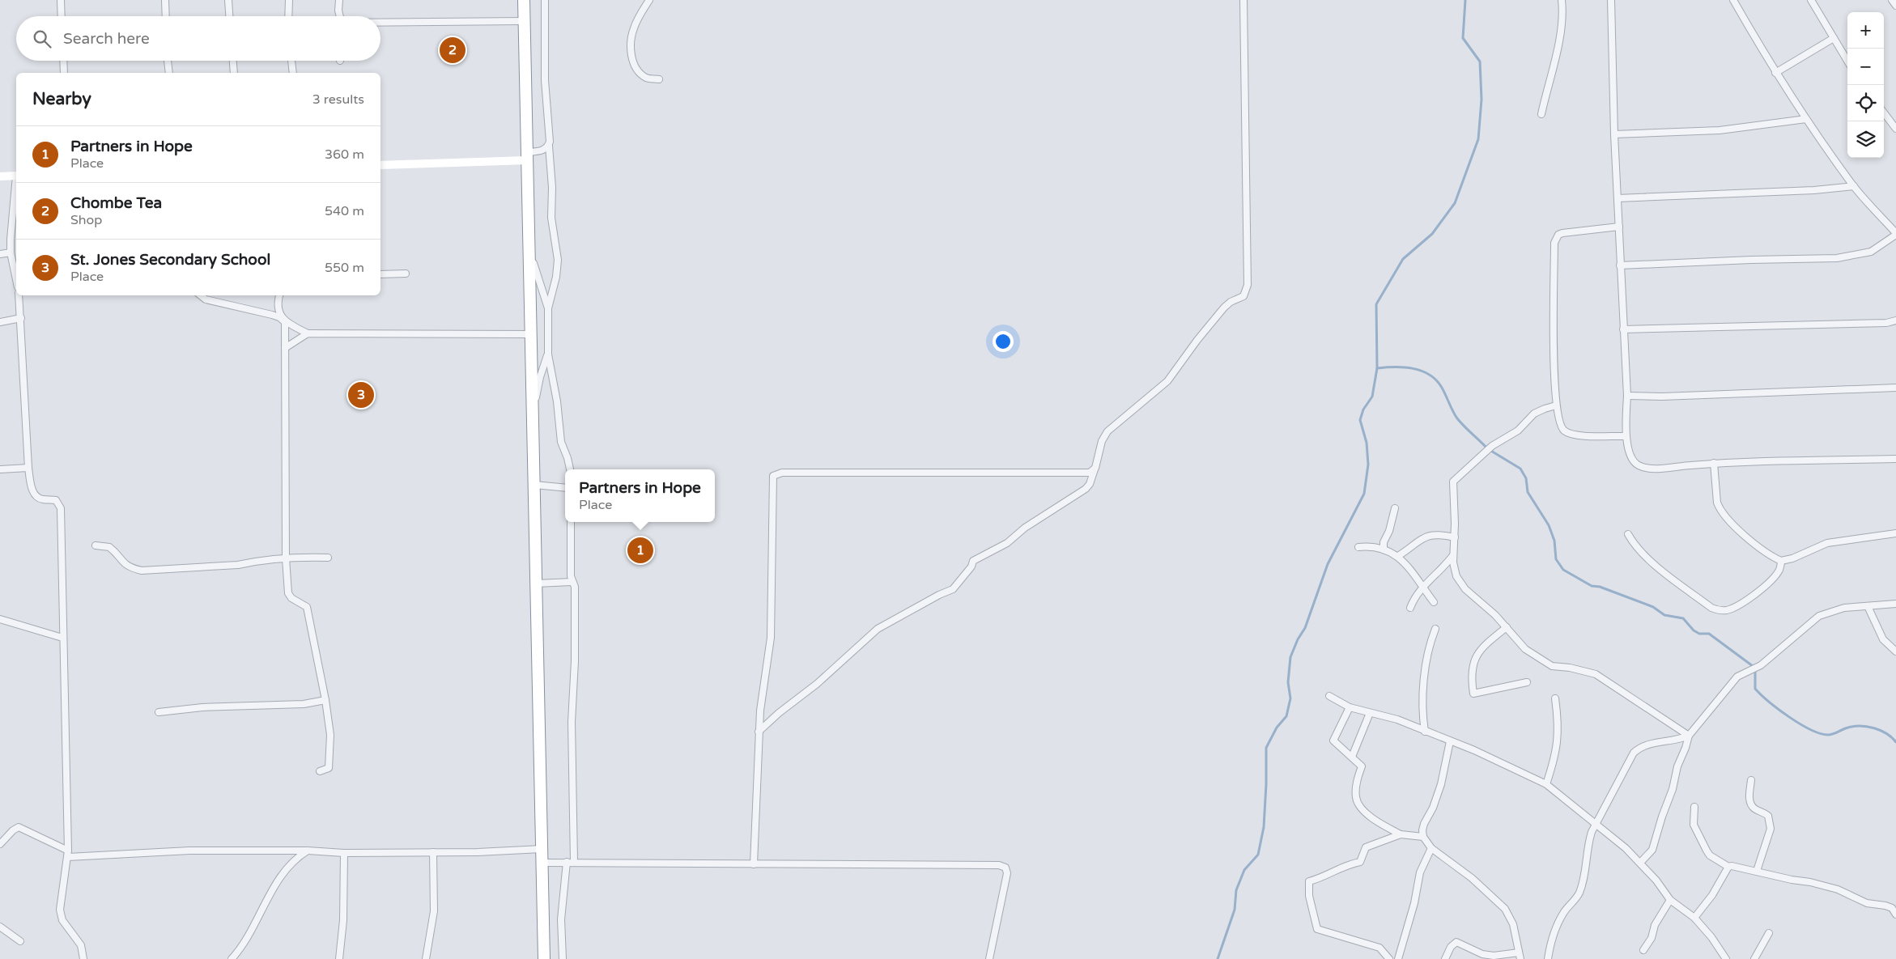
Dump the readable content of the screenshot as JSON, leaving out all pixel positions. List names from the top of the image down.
{
  "page": {
    "map_buttons": ["+", "−"],
    "search": "Search here",
    "pins": ["2", "3", "1"],
    "heading": ["Nearby", "3 results"],
    "list": [
      {
        "mark": "1",
        "name": "Partners in Hope",
        "note": "Place",
        "value": "360 m"
      },
      {
        "mark": "2",
        "name": "Chombe Tea",
        "note": "Shop",
        "value": "540 m"
      },
      {
        "mark": "3",
        "name": "St. Jones Secondary School",
        "note": "Place",
        "value": "550 m"
      }
    ],
    "popup": ["Partners in Hope", "Place"]
  }
}
